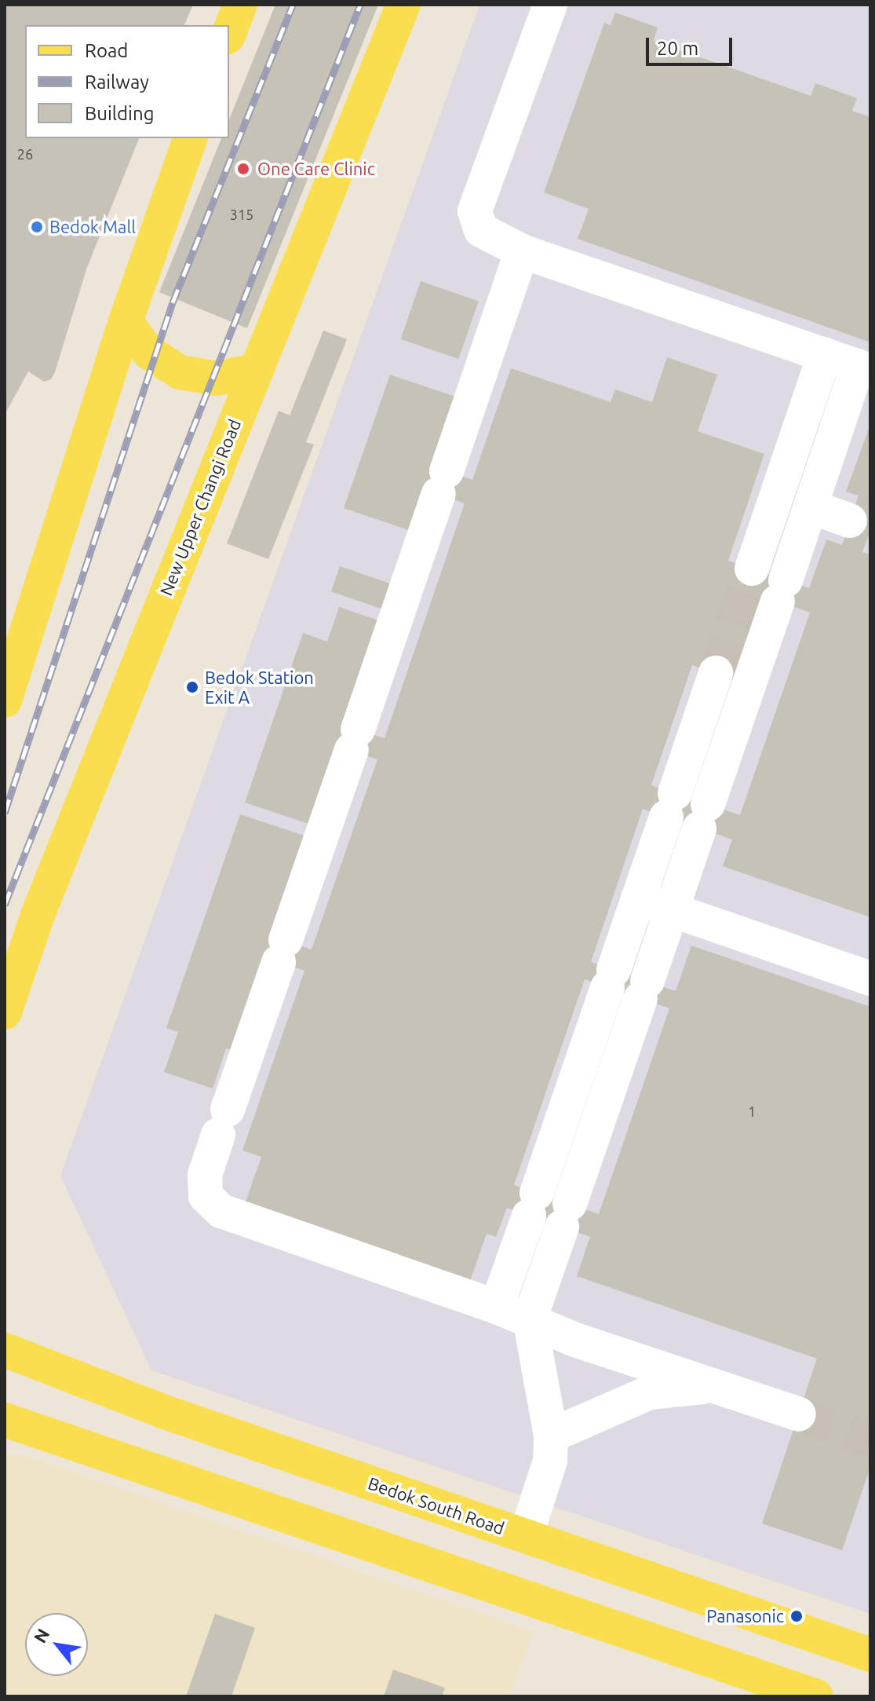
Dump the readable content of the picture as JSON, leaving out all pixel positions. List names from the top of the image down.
{
  "streets": {
    "main road": ["New Upper Changi Road", "Bedok South Road"]
  },
  "places": [
    "One Care Clinic",
    "Bedok Mall",
    "Bedok Station Exit A",
    "Panasonic"
  ],
  "house_numbers": ["26", "315", "1"],
  "legend": ["Road", "Railway", "Building"],
  "scale_bar": "20 m",
  "north": "top left"
}
